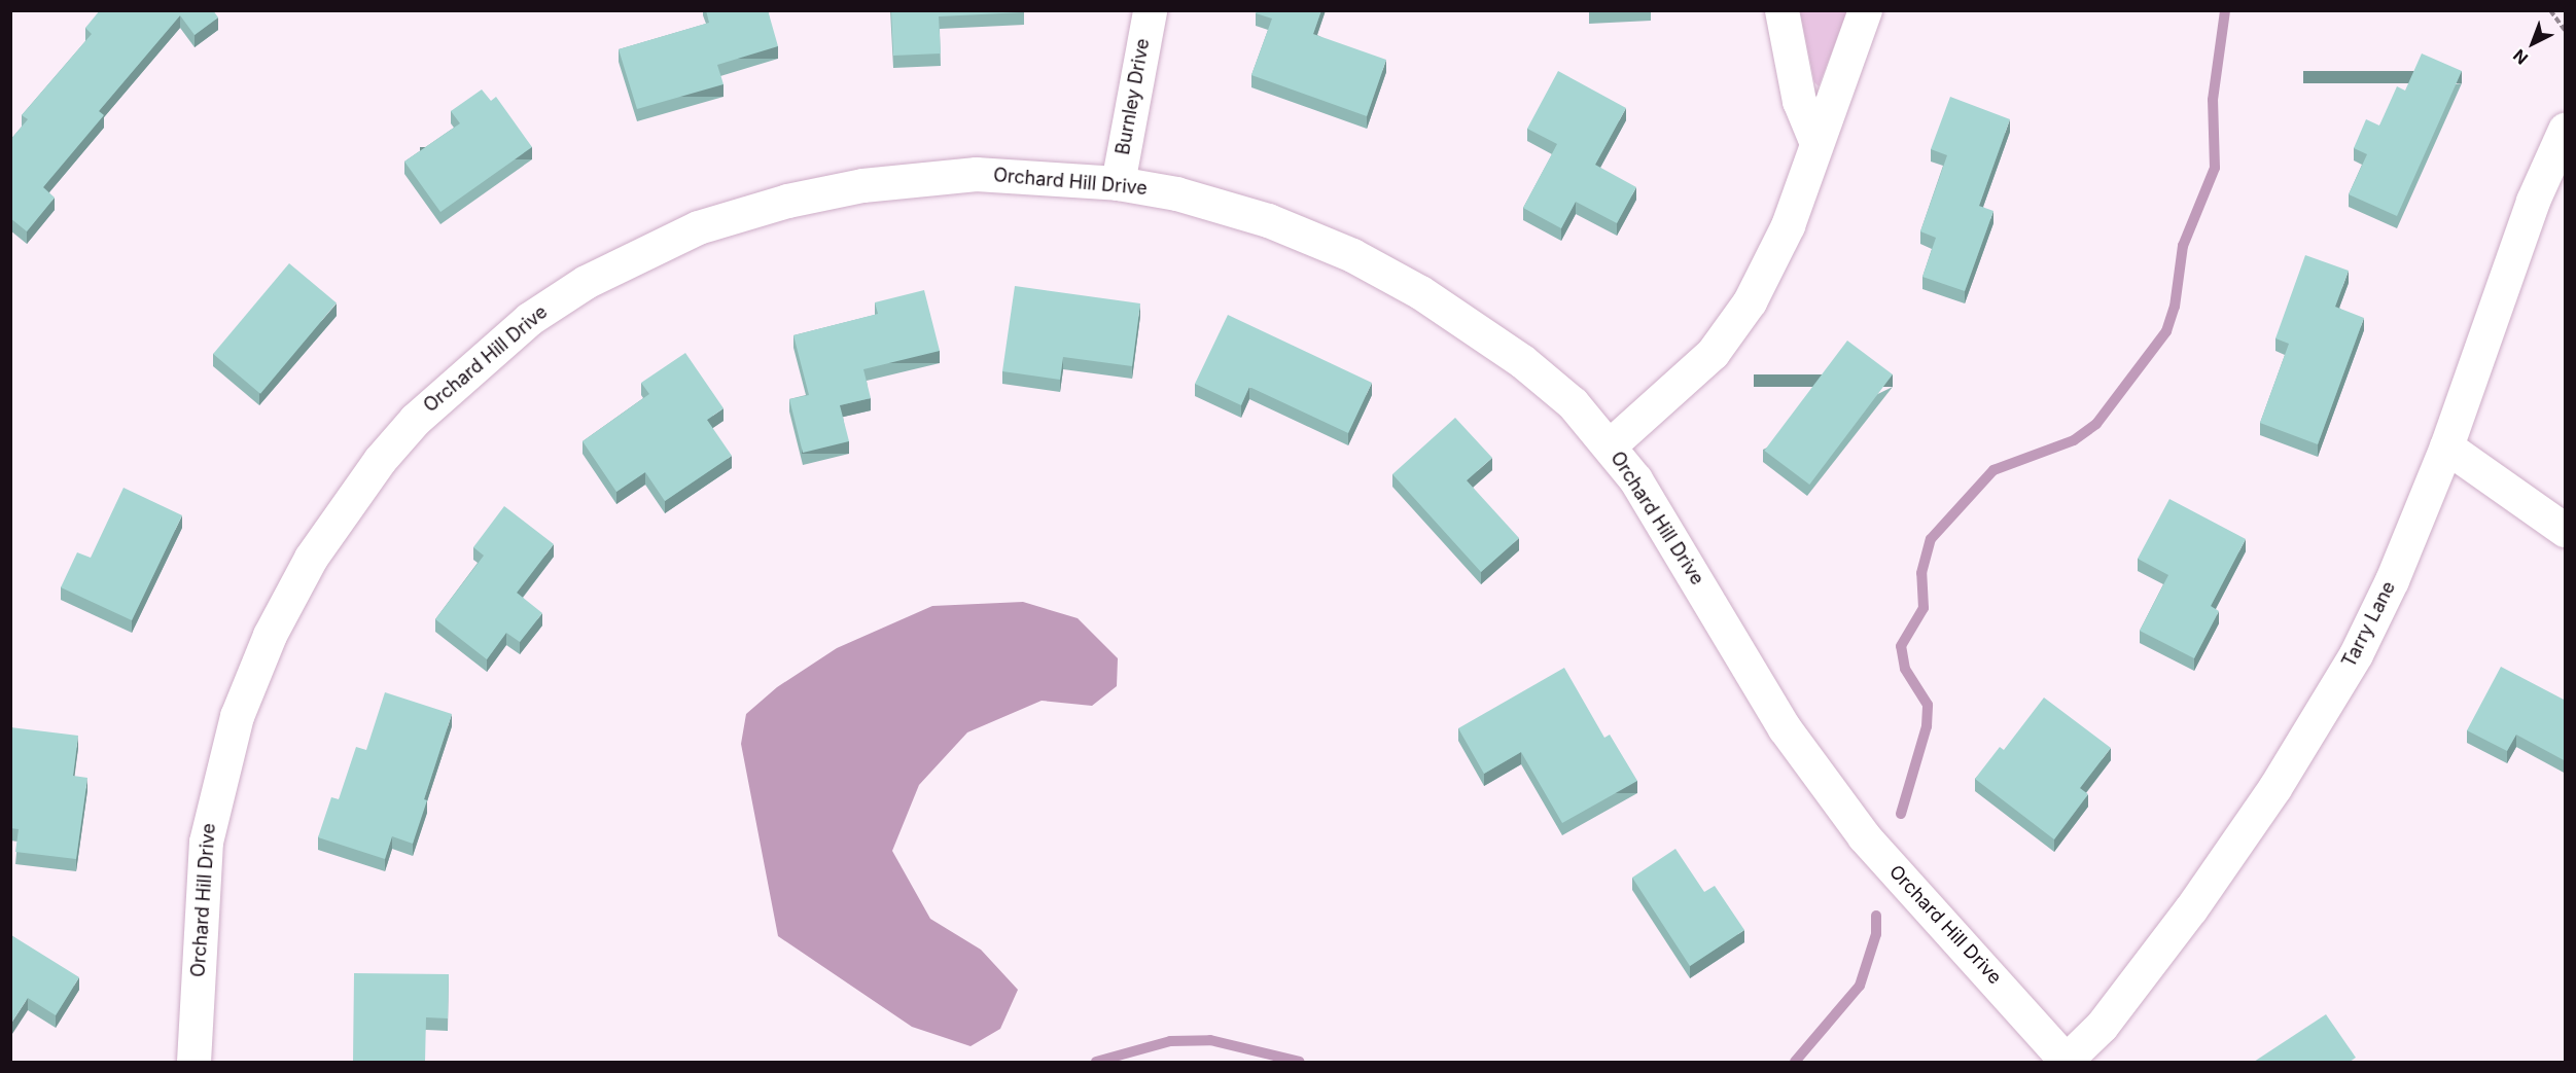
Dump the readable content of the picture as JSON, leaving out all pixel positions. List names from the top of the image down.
{
  "streets": {
    "street": ["Burnley Drive", "Orchard Hill Drive", "Tarry Lane"]
  },
  "crossings": [
    ["Burnley Drive", "Orchard Hill Drive"],
    ["Orchard Hill Drive", "Tarry Lane"]
  ],
  "north": "bottom left"
}
